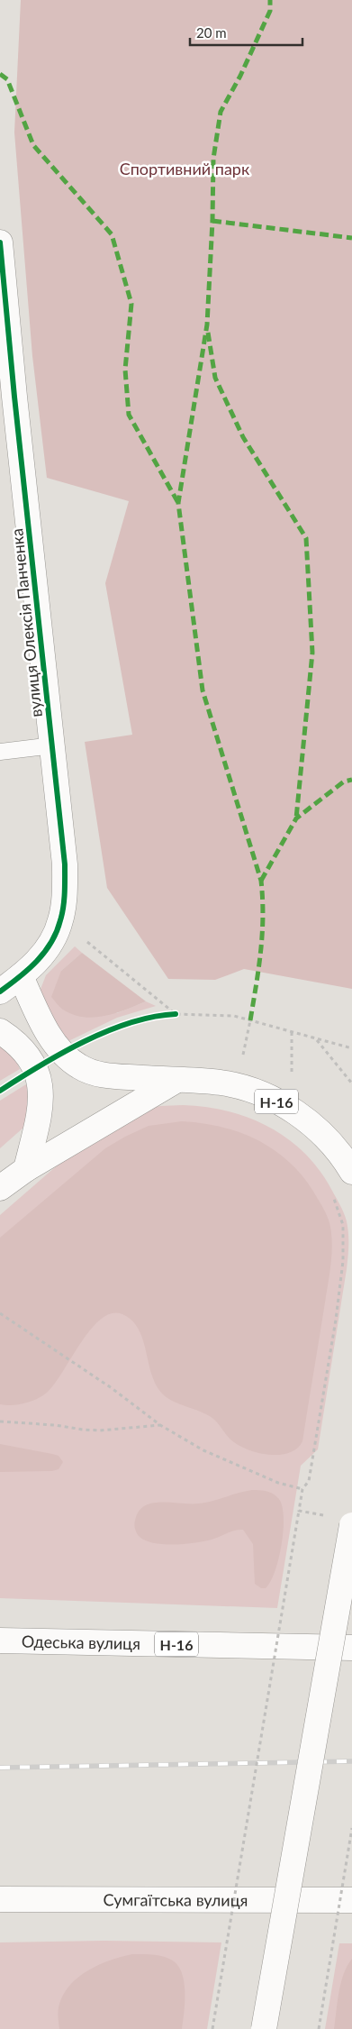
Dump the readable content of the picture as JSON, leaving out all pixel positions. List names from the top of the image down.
{
  "streets": {
    "main road": [
      "вулиця Олексія Панченка",
      "Н-16",
      "Одеська вулиця",
      "Сумгаїтська вулиця"
    ]
  },
  "parks": ["Спортивний парк"],
  "scale_bar": "20 m"
}
